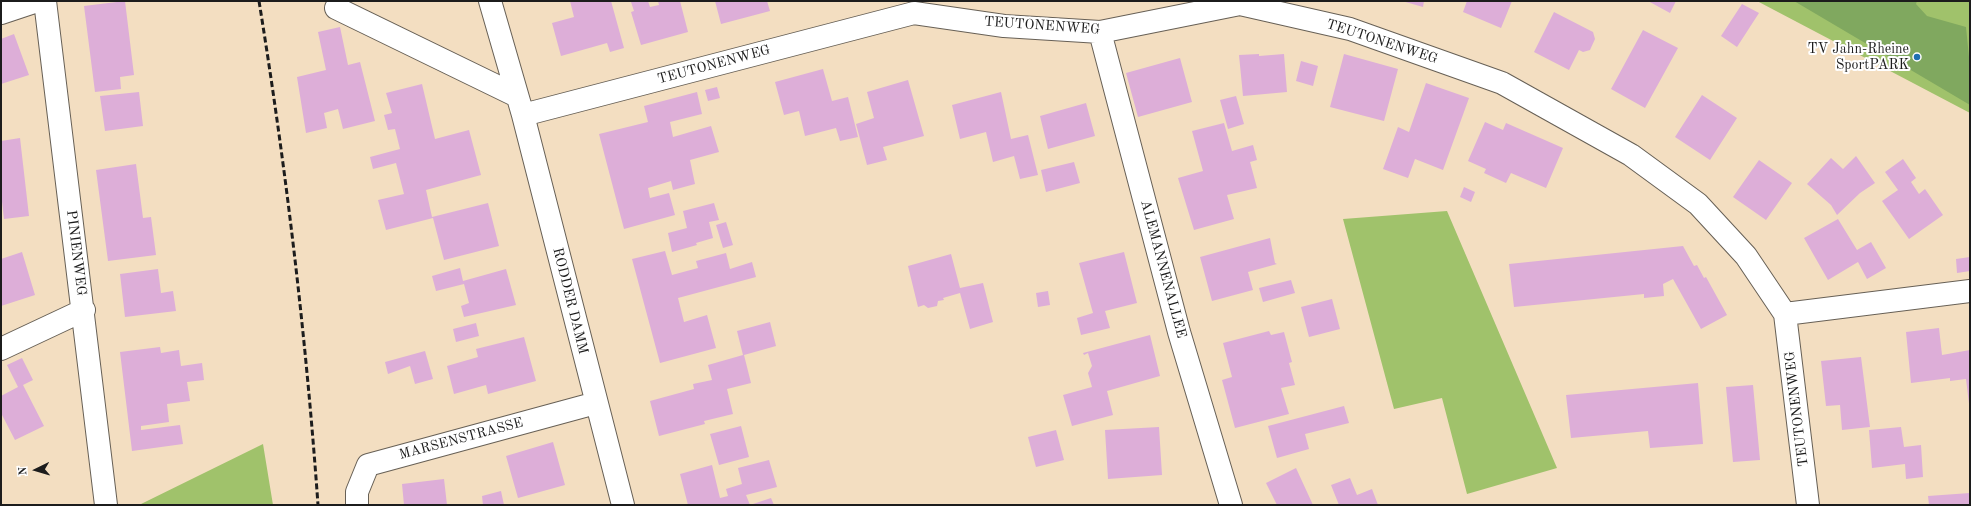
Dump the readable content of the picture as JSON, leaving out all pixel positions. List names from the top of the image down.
{
  "streets": {
    "street": [
      "TEUTONENWEG",
      "PINIENWEG",
      "ALEMANNENALLEE",
      "RODDER DAMM",
      "MARSENSTRASSE"
    ]
  },
  "crossings": [
    ["TEUTONENWEG", "ALEMANNENALLEE"],
    ["TEUTONENWEG", "RODDER DAMM"],
    ["RODDER DAMM", "MARSENSTRASSE"]
  ],
  "places": ["TV Jahn-Rheine SportPARK"],
  "north": "left"
}
